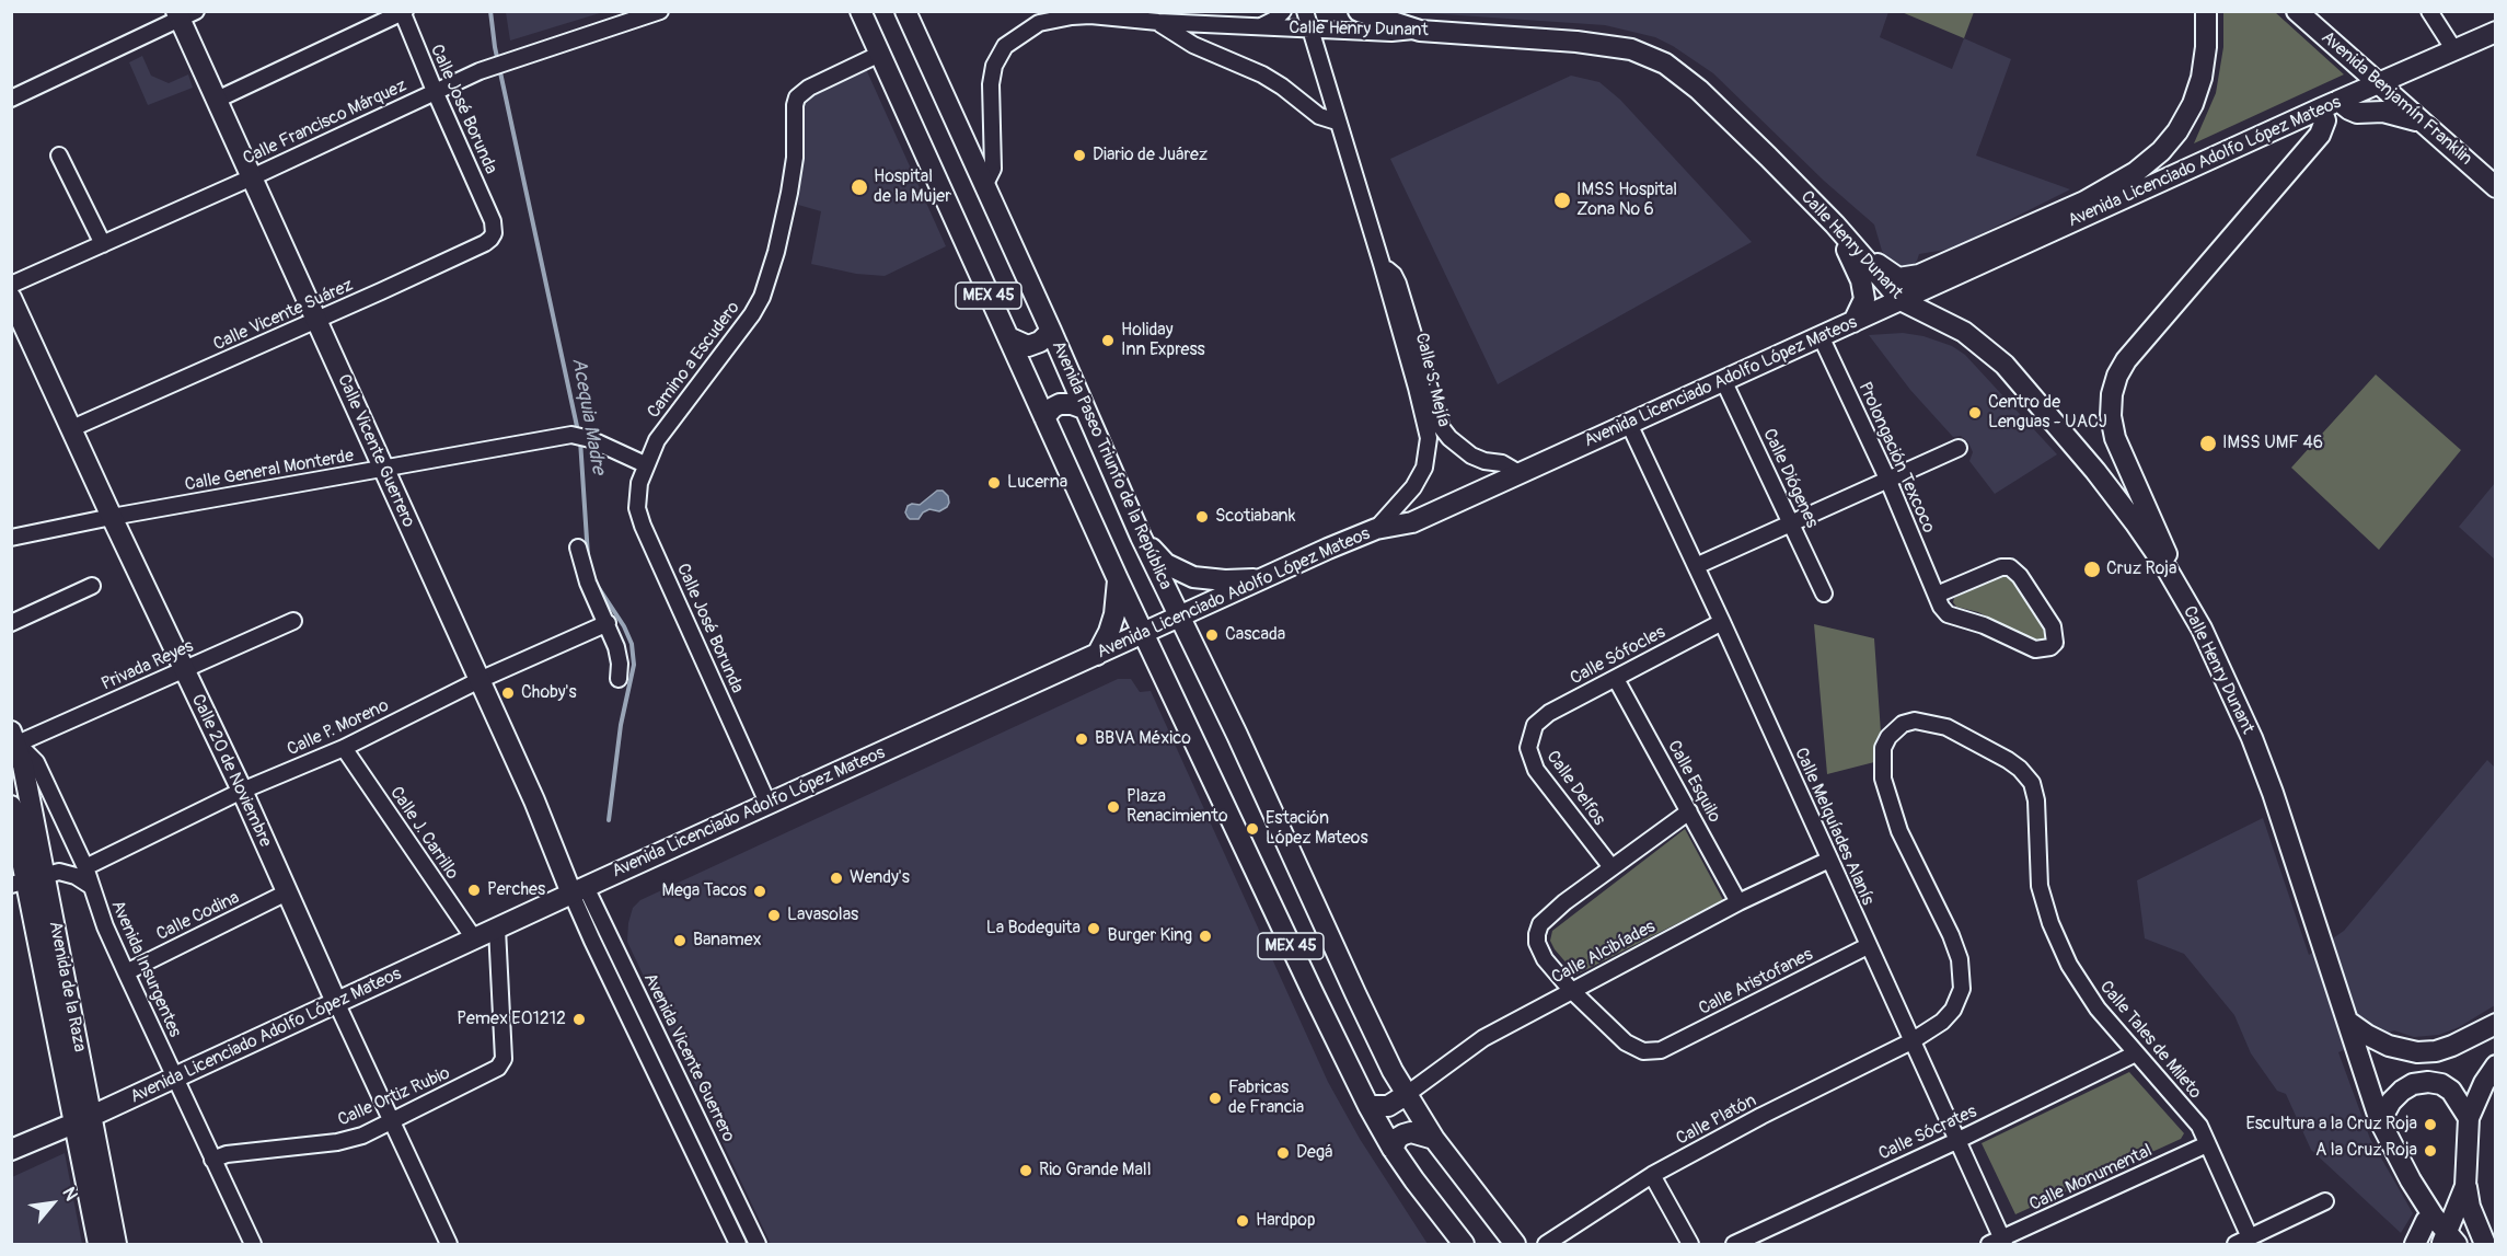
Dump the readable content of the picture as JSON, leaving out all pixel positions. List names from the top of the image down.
{
  "streets": {
    "main road": [
      "Calle Henry Dunant",
      "Avenida Benjamín Franklin",
      "Avenida Licenciado Adolfo López Mateos",
      "MEX 45",
      "Calle Vicente Guerrero",
      "Avenida Paseo Triunfo de la República",
      "Calle 20 de Noviembre",
      "Avenida de la Raza"
    ],
    "street": [
      "Calle José Borunda",
      "Calle Francisco Márquez",
      "Calle Vicente Suárez",
      "Camino a Escudero",
      "Calle S. Mejía",
      "Prolongación Texcoco",
      "Calle General Monterde",
      "Calle Diógenes",
      "Calle Sófocles",
      "Privada Reyes",
      "Calle P. Moreno",
      "Calle Esquilo",
      "Calle Delfos",
      "Calle Melquíades Alanís",
      "Calle J. Carrillo",
      "Calle Codina",
      "Calle Alcibíades",
      "Avenida Insurgentes",
      "Calle Aristofanes",
      "Calle Tales de Mileto",
      "Avenida Vicente Guerrero",
      "Calle Ortiz Rubio",
      "Calle Platón",
      "Calle Sócrates",
      "Calle Monumental"
    ]
  },
  "crossings": [
    ["Calle Henry Dunant", "Avenida Licenciado Adolfo López Mateos"],
    ["Calle Henry Dunant", "Calle S. Mejía"],
    ["Calle Henry Dunant", "Avenida Paseo Triunfo de la República"],
    ["Avenida Benjamín Franklin", "Avenida Licenciado Adolfo López Mateos"],
    ["Calle José Borunda", "Calle Francisco Márquez"],
    ["Calle José Borunda", "Avenida Licenciado Adolfo López Mateos"],
    ["Calle José Borunda", "Calle Vicente Suárez"],
    ["Calle José Borunda", "Camino a Escudero"],
    ["Calle José Borunda", "Calle General Monterde"],
    ["Calle Francisco Márquez", "Calle Vicente Guerrero"],
    ["Avenida Licenciado Adolfo López Mateos", "MEX 45"],
    ["Avenida Licenciado Adolfo López Mateos", "Calle S. Mejía"],
    ["Avenida Licenciado Adolfo López Mateos", "Calle Vicente Guerrero"],
    ["Avenida Licenciado Adolfo López Mateos", "Prolongación Texcoco"],
    ["Avenida Licenciado Adolfo López Mateos", "Avenida Paseo Triunfo de la República"],
    ["Avenida Licenciado Adolfo López Mateos", "Calle Diógenes"],
    ["Avenida Licenciado Adolfo López Mateos", "Calle 20 de Noviembre"],
    ["Avenida Licenciado Adolfo López Mateos", "Calle Melquíades Alanís"],
    ["Avenida Licenciado Adolfo López Mateos", "Calle J. Carrillo"],
    ["Avenida Licenciado Adolfo López Mateos", "Avenida Insurgentes"],
    ["Avenida Licenciado Adolfo López Mateos", "Avenida de la Raza"],
    ["Avenida Licenciado Adolfo López Mateos", "Avenida Vicente Guerrero"],
    ["Avenida Licenciado Adolfo López Mateos", "Calle Ortiz Rubio"],
    ["MEX 45", "Camino a Escudero"],
    ["MEX 45", "Avenida Paseo Triunfo de la República"],
    ["MEX 45", "Calle Alcibíades"],
    ["Calle Vicente Suárez", "Calle Vicente Guerrero"],
    ["Calle Vicente Suárez", "Calle 20 de Noviembre"],
    ["Camino a Escudero", "Calle General Monterde"],
    ["Calle Vicente Guerrero", "Calle General Monterde"],
    ["Calle Vicente Guerrero", "Calle P. Moreno"],
    ["Calle Vicente Guerrero", "Avenida Vicente Guerrero"],
    ["Avenida Paseo Triunfo de la República", "Calle Alcibíades"],
    ["Calle General Monterde", "Calle 20 de Noviembre"],
    ["Calle Sófocles", "Calle Esquilo"],
    ["Calle Sófocles", "Calle Delfos"],
    ["Calle Sófocles", "Calle Melquíades Alanís"],
    ["Privada Reyes", "Calle 20 de Noviembre"],
    ["Privada Reyes", "Avenida Insurgentes"],
    ["Privada Reyes", "Avenida de la Raza"],
    ["Calle P. Moreno", "Calle 20 de Noviembre"],
    ["Calle P. Moreno", "Calle J. Carrillo"],
    ["Calle P. Moreno", "Avenida Insurgentes"],
    ["Calle 20 de Noviembre", "Calle Codina"],
    ["Calle 20 de Noviembre", "Calle Ortiz Rubio"],
    ["Calle Esquilo", "Calle Alcibíades"],
    ["Calle Melquíades Alanís", "Calle Alcibíades"],
    ["Calle Melquíades Alanís", "Calle Aristofanes"],
    ["Calle Melquíades Alanís", "Calle Tales de Mileto"],
    ["Calle Melquíades Alanís", "Calle Platón"],
    ["Calle Melquíades Alanís", "Calle Sócrates"],
    ["Calle Melquíades Alanís", "Calle Monumental"],
    ["Calle Codina", "Avenida Insurgentes"],
    ["Calle Alcibíades", "Calle Aristofanes"],
    ["Avenida Insurgentes", "Avenida de la Raza"],
    ["Avenida Insurgentes", "Calle Ortiz Rubio"],
    ["Calle Tales de Mileto", "Calle Platón"],
    ["Calle Tales de Mileto", "Calle Sócrates"],
    ["Calle Tales de Mileto", "Calle Monumental"]
  ],
  "water": ["Acequia Madre"],
  "places": [
    "Diario de Juárez",
    "Hospital de la Mujer",
    "IMSS Hospital Zona No 6",
    "Holiday Inn Express",
    "Centro de Lenguas - UACJ",
    "IMSS UMF 46",
    "Lucerna",
    "Scotiabank",
    "Cruz Roja",
    "Cascada",
    "Choby's",
    "BBVA México",
    "Plaza Renacimiento",
    "Estación López Mateos",
    "Wendy's",
    "Perches",
    "Mega Tacos",
    "Lavasolas",
    "La Bodeguita",
    "Burger King",
    "Banamex",
    "Pemex E01212",
    "Fabricas de Francia",
    "Escultura a la Cruz Roja",
    "A la Cruz Roja",
    "Degá",
    "Rio Grande Mall",
    "Hardpop"
  ],
  "north": "top right"
}
